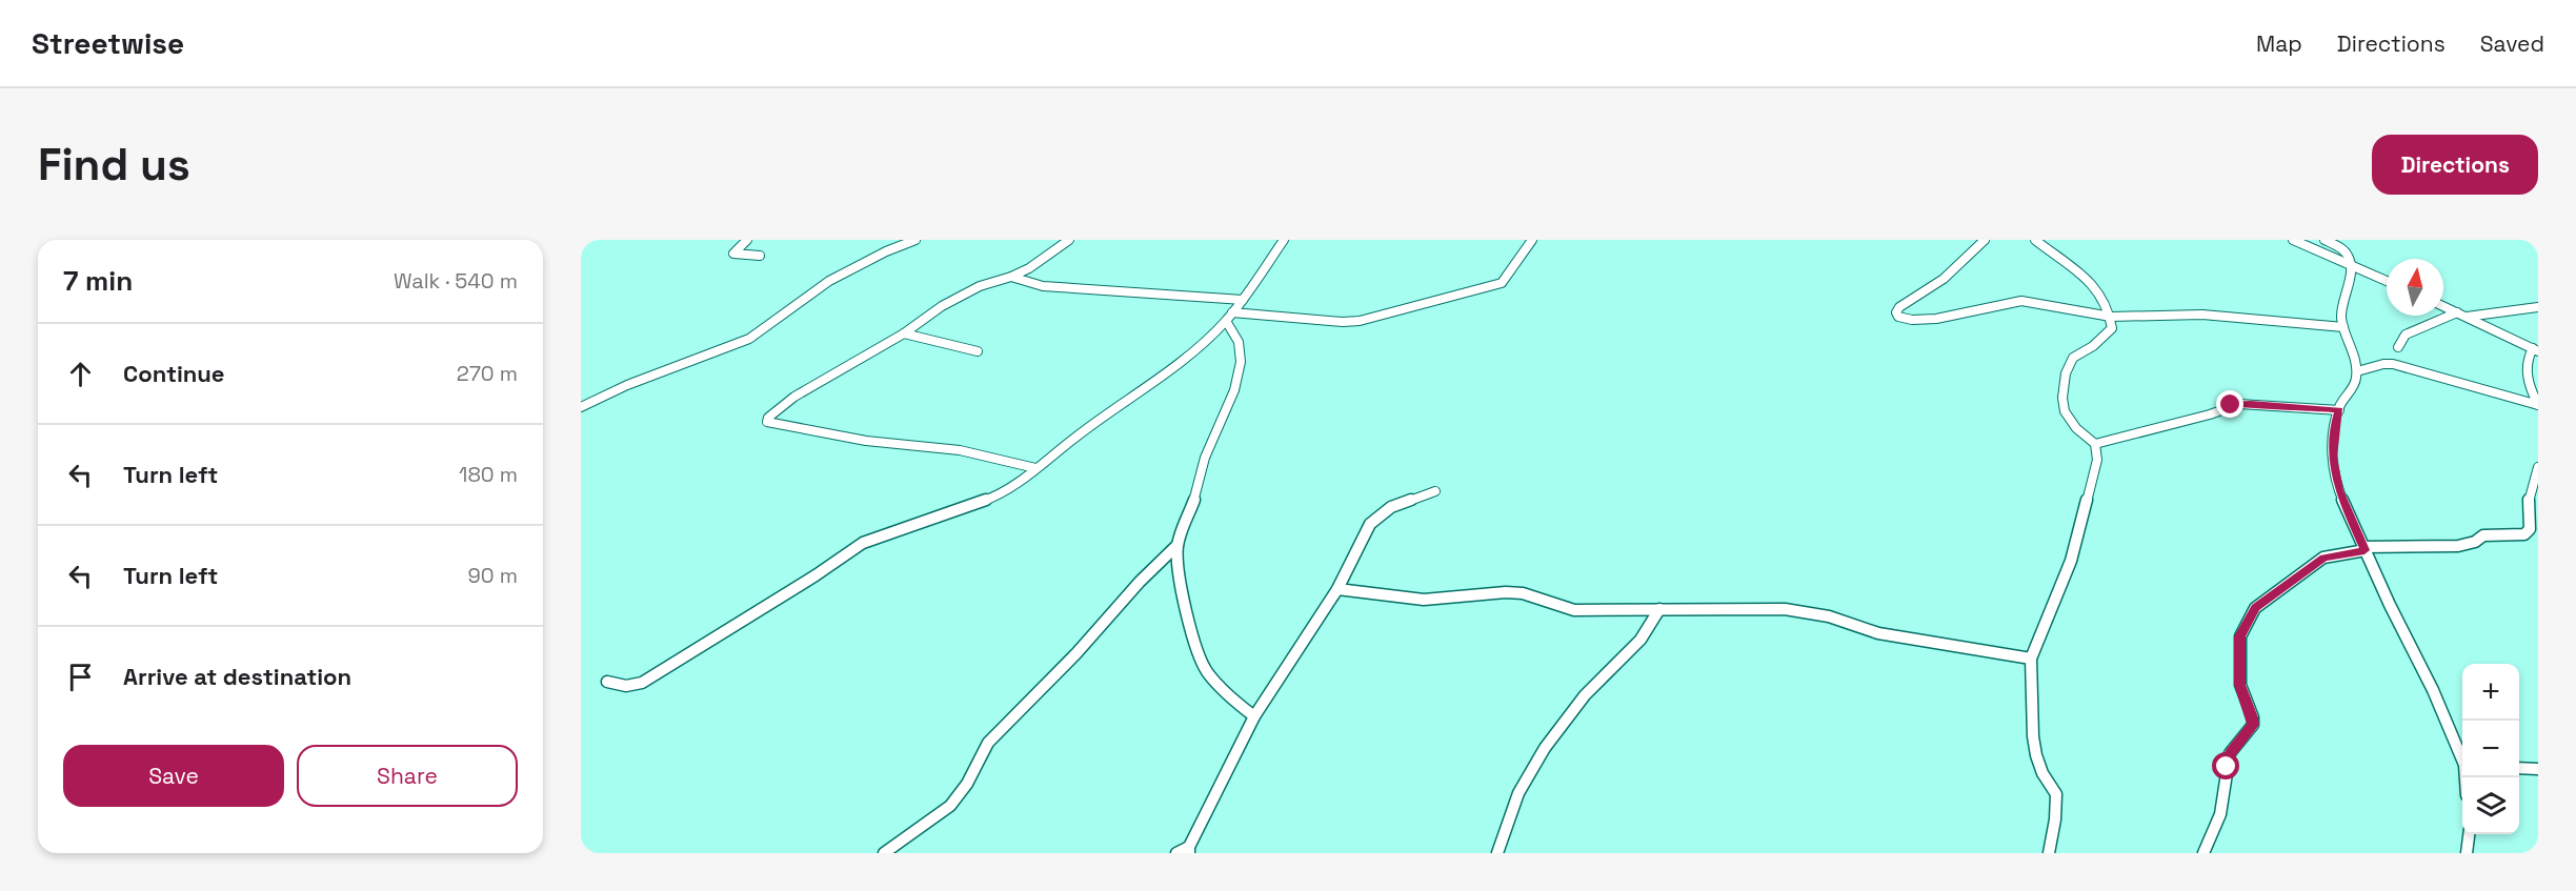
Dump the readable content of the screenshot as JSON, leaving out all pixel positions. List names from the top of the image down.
{
  "north": "top",
  "page": {
    "header": "Streetwise",
    "nav": ["Map", "Directions", "Saved"],
    "buttons": [
      "Directions",
      ["Save", "Share"]
    ],
    "title": "Find us",
    "heading": ["7 min", "Walk · 540 m"],
    "list": [
      ["Continue", "270 m"],
      ["Turn left", "180 m"],
      ["Turn left", "90 m"],
      "Arrive at destination"
    ],
    "map_buttons": ["+", "−"]
  }
}
